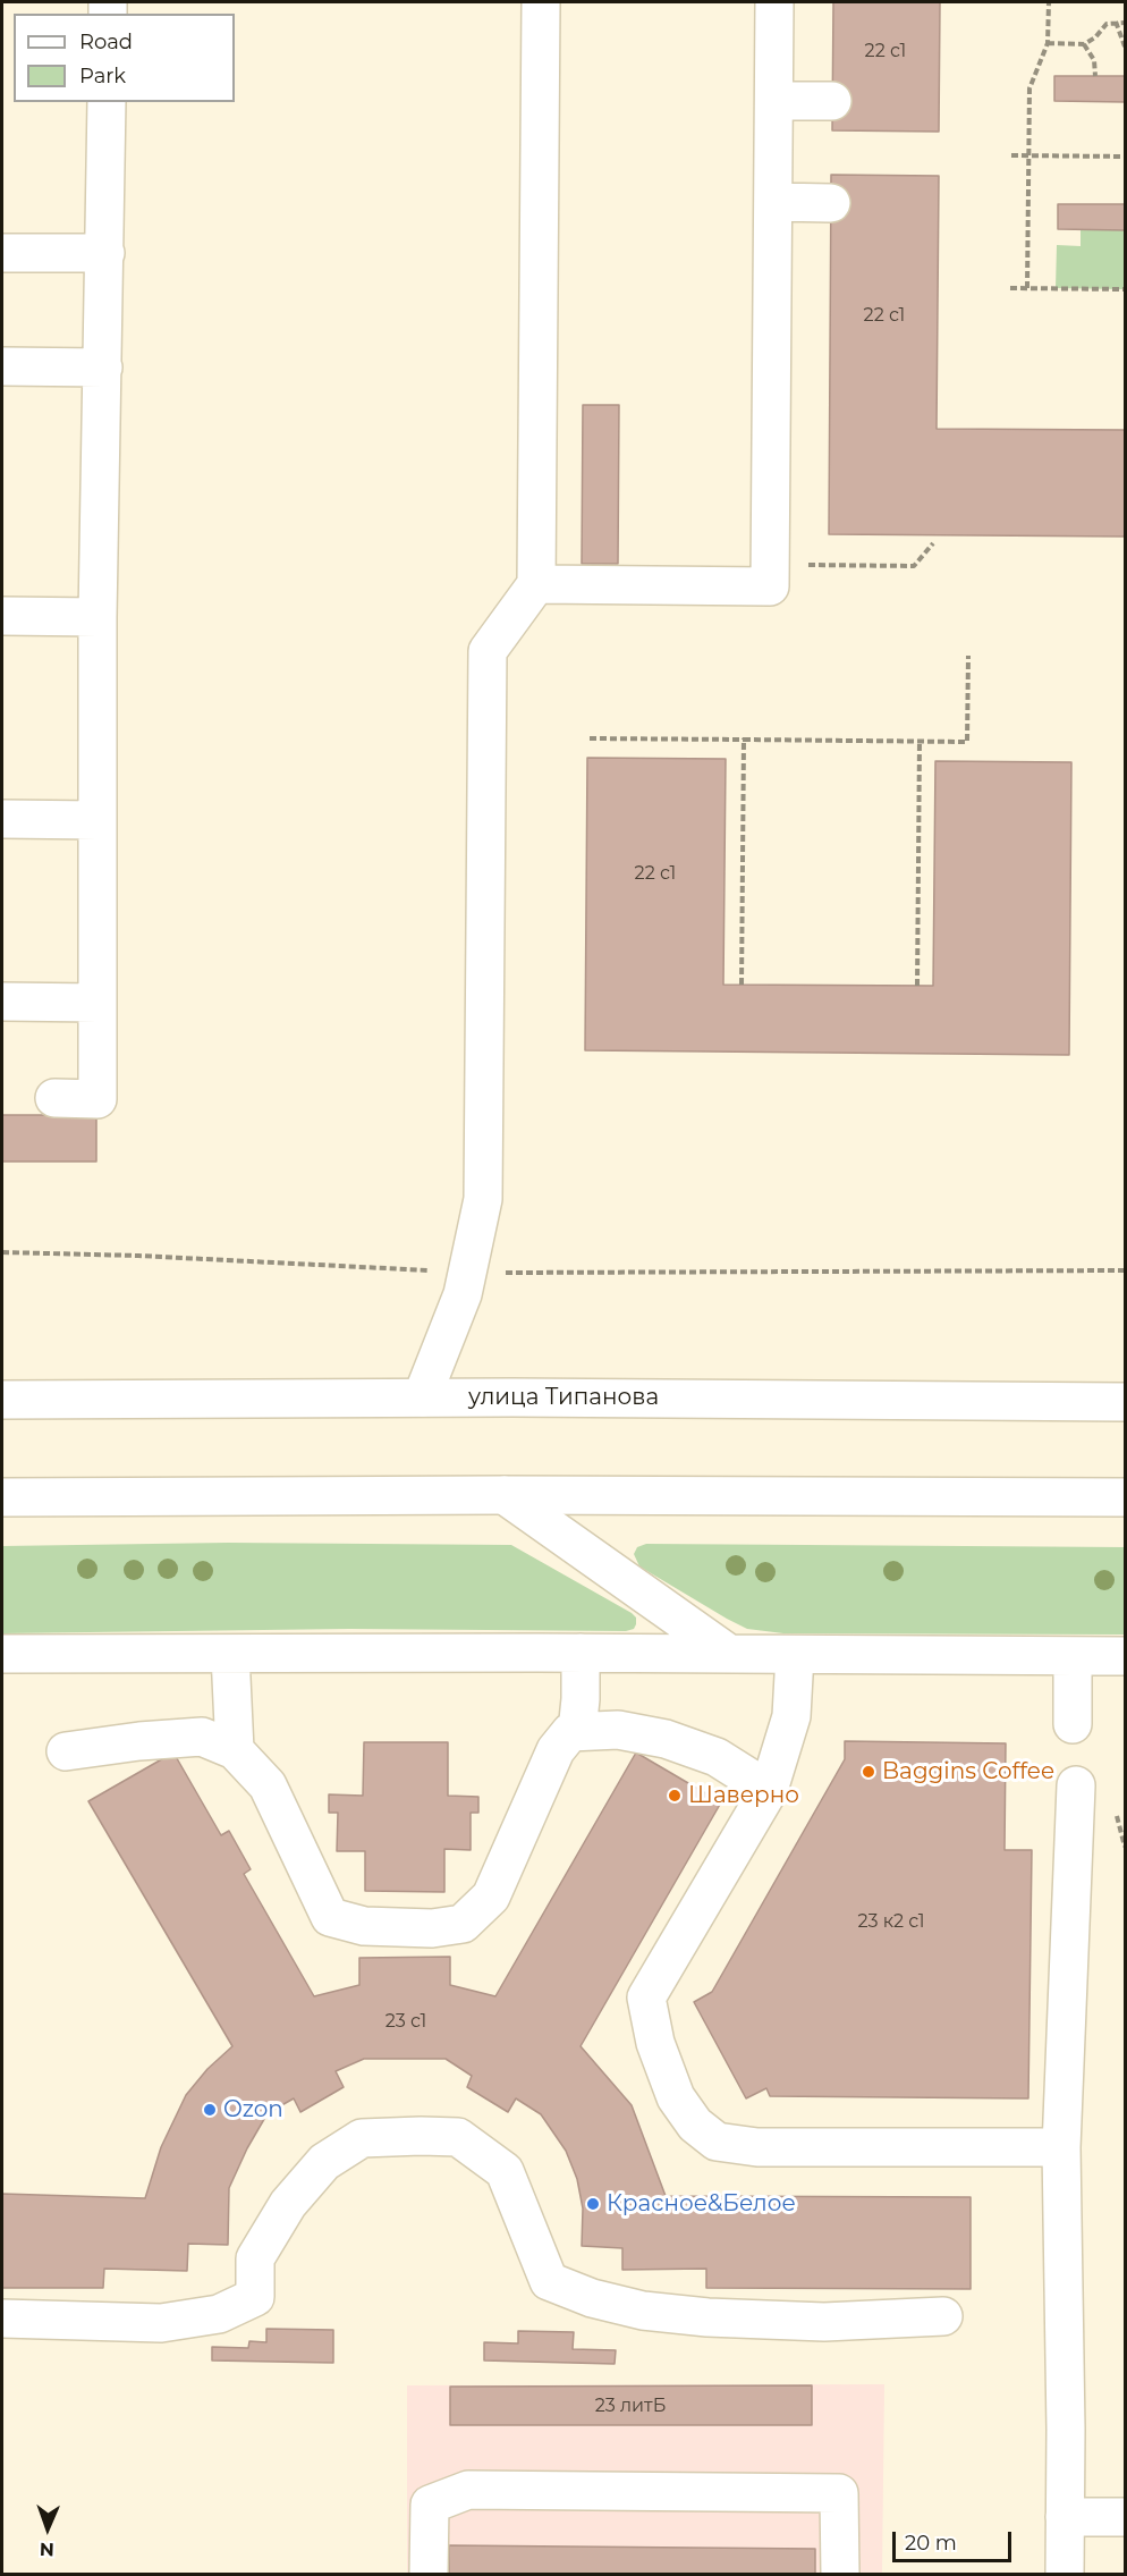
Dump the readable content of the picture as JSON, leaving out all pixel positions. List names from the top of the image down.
{
  "streets": {
    "main road": ["улица Типанова"]
  },
  "places": [
    "Baggins Coffee",
    "Шаверно",
    "Ozon",
    "Красное&Белое"
  ],
  "house_numbers": [
    "22 с1",
    "22 с1",
    "22 с1",
    "23 к2 с1",
    "23 с1",
    "23 литБ"
  ],
  "legend": ["Road", "Park"],
  "scale_bar": "20 m",
  "north": "bottom"
}
